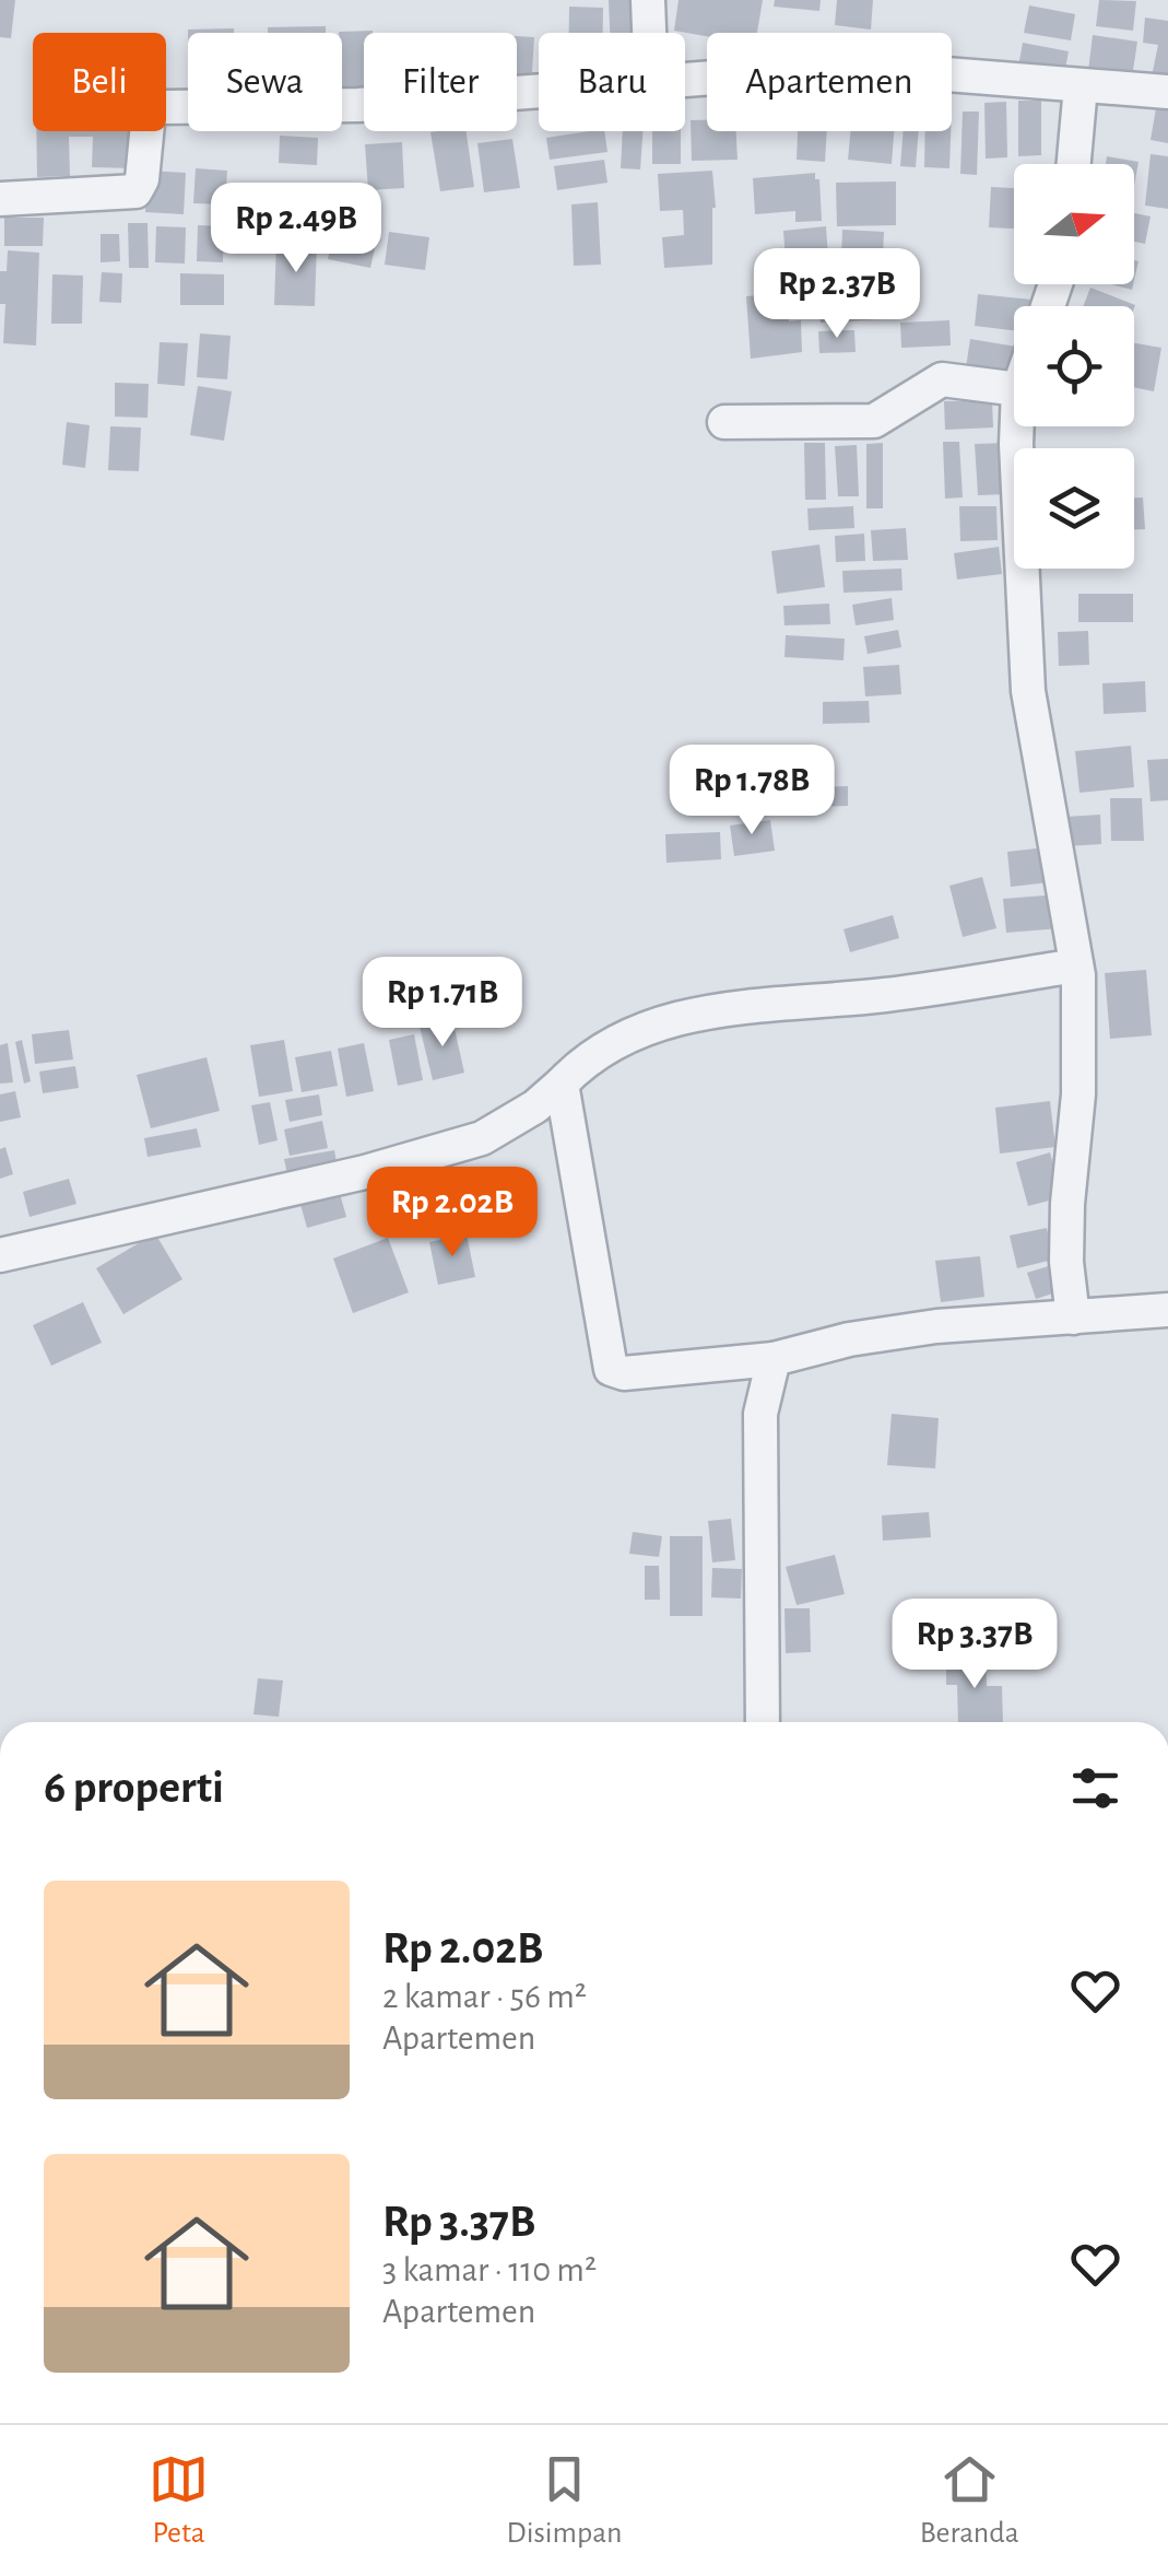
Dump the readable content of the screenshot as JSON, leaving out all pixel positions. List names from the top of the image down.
{
  "north": "right",
  "page": {
    "chip": [
      "Beli",
      "Sewa",
      "Filter",
      "Baru",
      "Apartemen"
    ],
    "price": [
      "Rp 2.49B",
      "Rp 2.37B",
      "Rp 1.78B",
      "Rp 1.71B",
      "Rp 2.02B",
      "Rp 3.37B"
    ],
    "heading": "6 properti",
    "list": [
      {
        "name": "Rp 2.02B",
        "note": "2 kamar · 56 m² · Apartemen"
      },
      {
        "name": "Rp 3.37B",
        "note": "3 kamar · 110 m² · Apartemen"
      }
    ],
    "tabs": ["Peta", "Disimpan", "Beranda"]
  }
}
